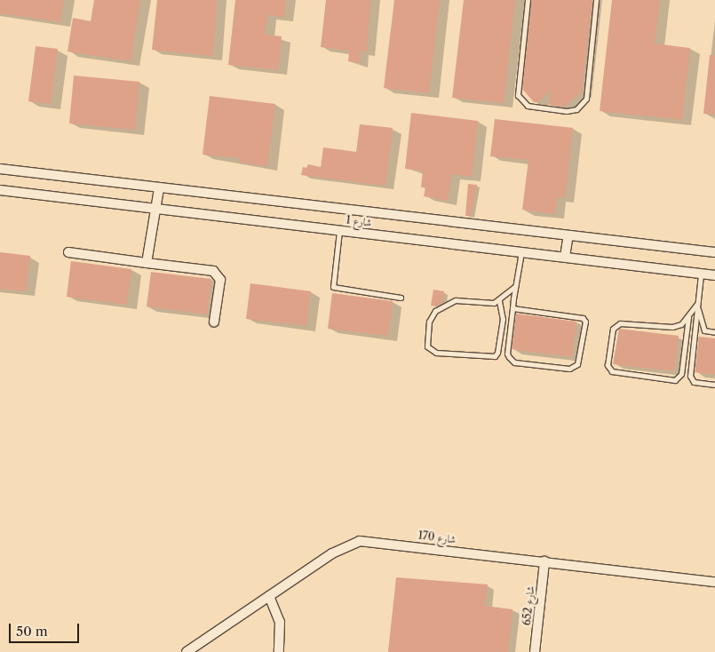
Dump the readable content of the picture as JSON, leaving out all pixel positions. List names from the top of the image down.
{
  "streets": {
    "street": ["شارع 1", "شارع 170", "شارع 652"]
  },
  "crossings": [
    ["شارع 170", "شارع 652"]
  ],
  "scale_bar": "50 m"
}
